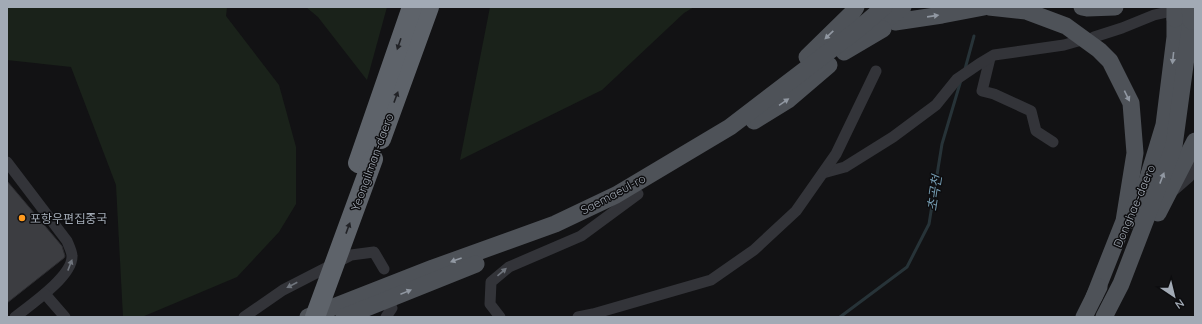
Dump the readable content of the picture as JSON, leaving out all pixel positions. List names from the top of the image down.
{
  "streets": {
    "highway": ["Yeongilman-daero"],
    "main road": ["Saemaeul-ro", "Donghae-daero"]
  },
  "water": ["초곡천"],
  "places": ["포항우편집중국"],
  "north": "bottom right"
}
